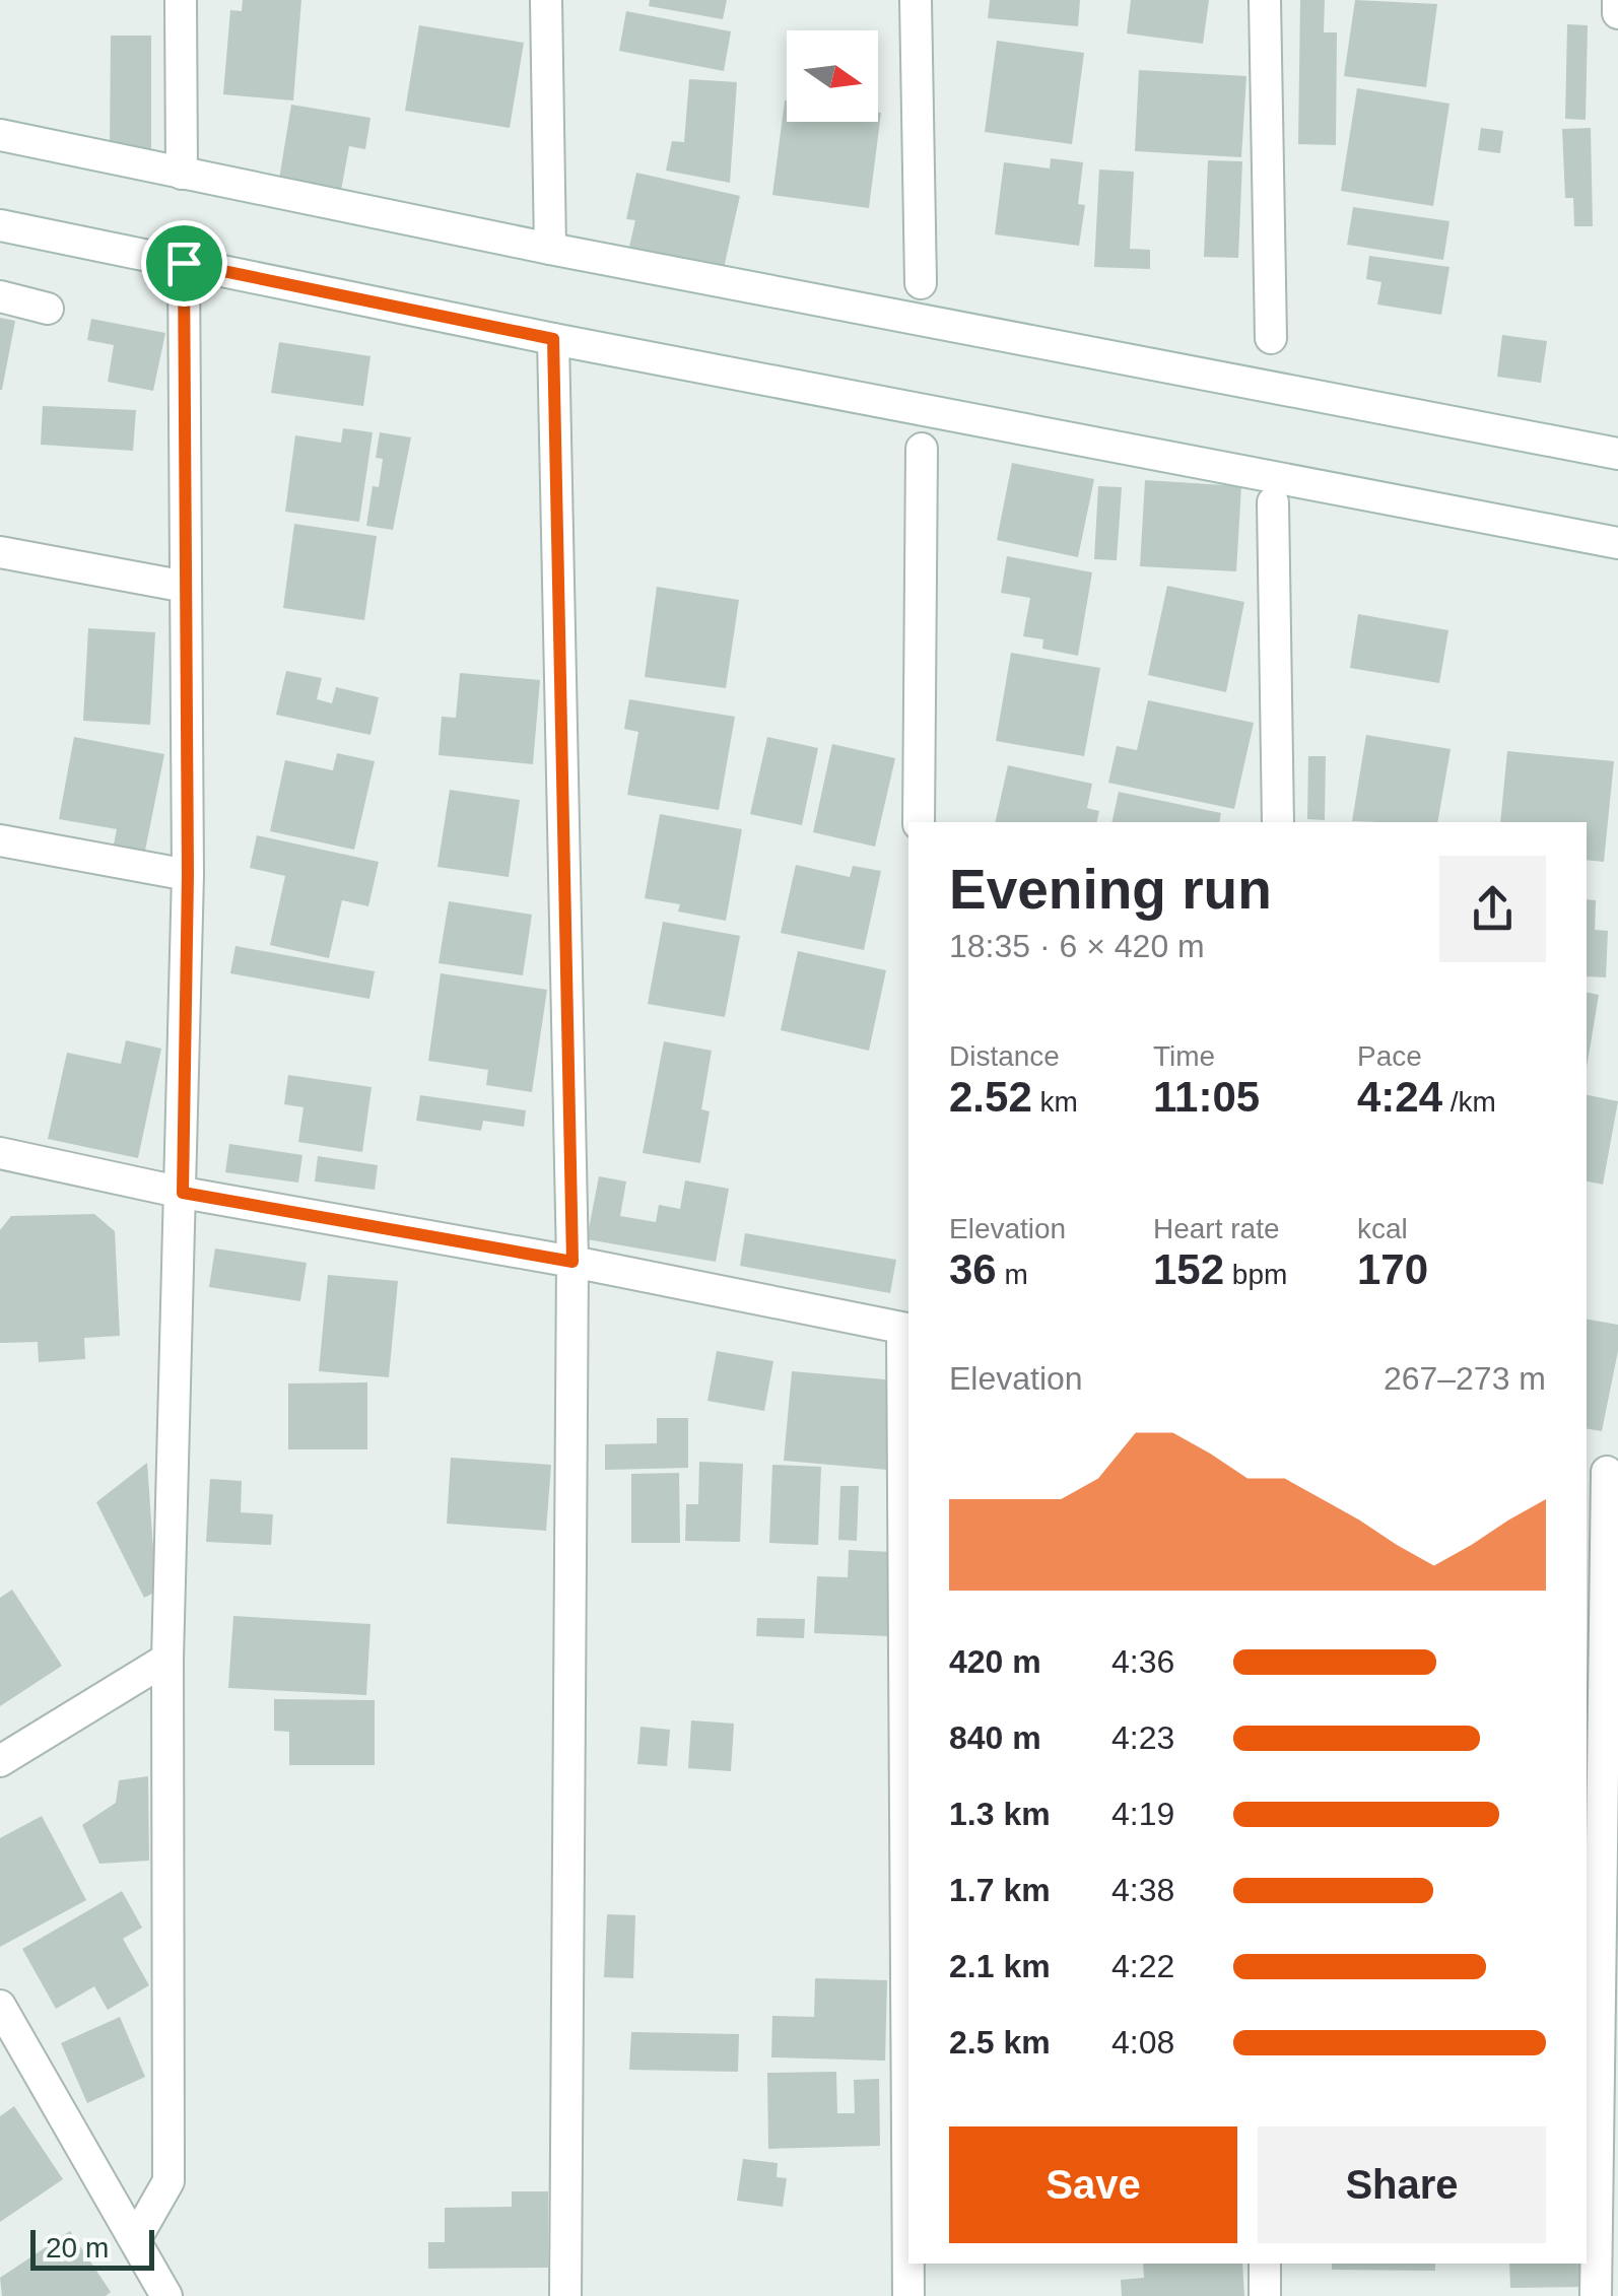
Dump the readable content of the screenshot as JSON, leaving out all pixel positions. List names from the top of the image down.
{
  "scale_bar": "20 m",
  "north": "right",
  "page": {
    "heading": ["Evening run", "18:35 · 6 × 420 m"],
    "stats": [
      ["Distance", "2.52 km"],
      ["Time", "11:05"],
      ["Pace", "4:24 /km"],
      ["Elevation", "36 m"],
      ["Heart rate", "152 bpm"],
      ["kcal", "170"]
    ],
    "chart": ["Elevation", "267–273 m"],
    "list": [
      {
        "name": "420 m",
        "note": "4:36"
      },
      {
        "name": "840 m",
        "note": "4:23"
      },
      {
        "name": "1.3 km",
        "note": "4:19"
      },
      {
        "name": "1.7 km",
        "note": "4:38"
      },
      {
        "name": "2.1 km",
        "note": "4:22"
      },
      {
        "name": "2.5 km",
        "note": "4:08"
      }
    ],
    "buttons": ["Save", "Share"],
    "scale": "20 m"
  }
}
